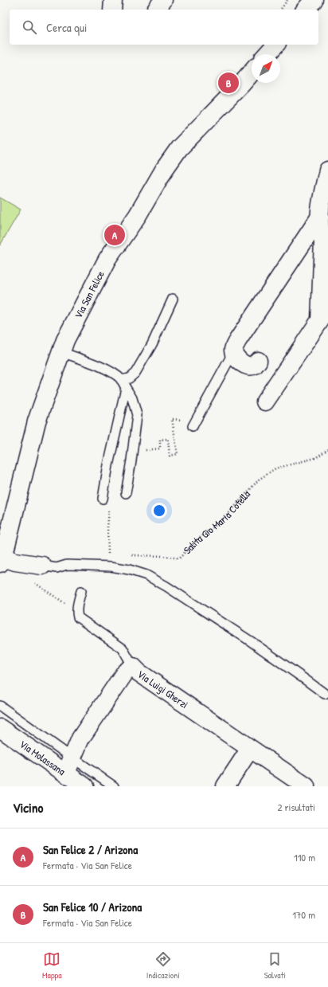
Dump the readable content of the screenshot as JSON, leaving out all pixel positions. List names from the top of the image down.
{
  "streets": {
    "street": ["Via San Felice", "Via Luigi Gherzi", "Via Molassana"],
    "path": ["Salita Gio Maria Cotella"]
  },
  "crossings": [
    ["Via Luigi Gherzi", "Via Molassana"]
  ],
  "north": "top right",
  "page": {
    "search": "Cerca qui",
    "pins": ["B", "A"],
    "heading": ["Vicino", "2 risultati"],
    "list": [
      {
        "mark": "A",
        "name": "San Felice 2 / Arizona",
        "note": "Fermata · Via San Felice",
        "value": "110 m"
      },
      {
        "mark": "B",
        "name": "San Felice 10 / Arizona",
        "note": "Fermata · Via San Felice",
        "value": "170 m"
      }
    ],
    "nav": ["Mappa", "Indicazioni", "Salvati"]
  }
}
